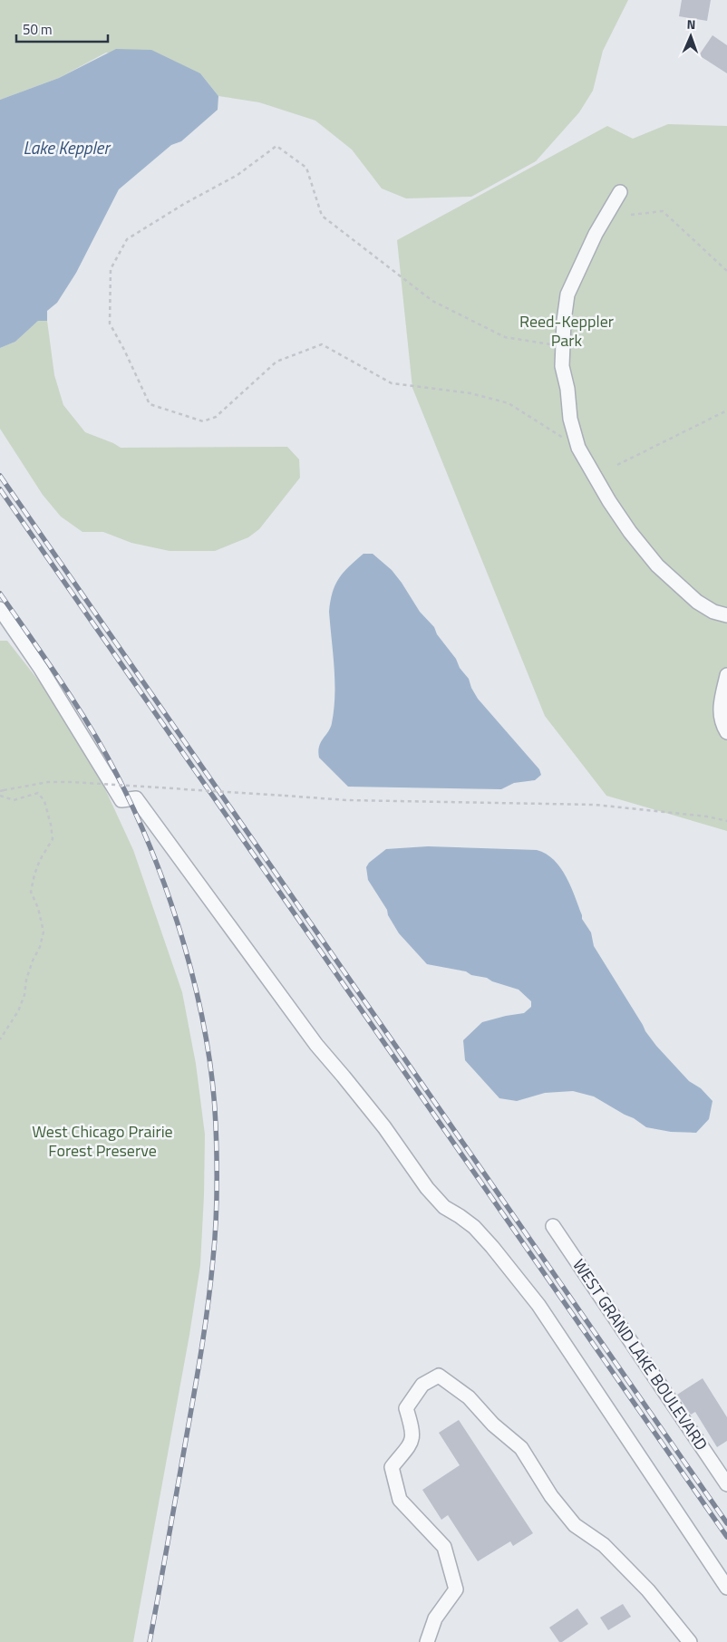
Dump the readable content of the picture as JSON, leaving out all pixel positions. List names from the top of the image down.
{
  "streets": {
    "street": ["WEST GRAND LAKE BOULEVARD"]
  },
  "water": ["Lake Keppler"],
  "parks": ["Reed-Keppler Park", "West Chicago Prairie Forest Preserve"],
  "scale_bar": "50 m",
  "north": "top"
}
